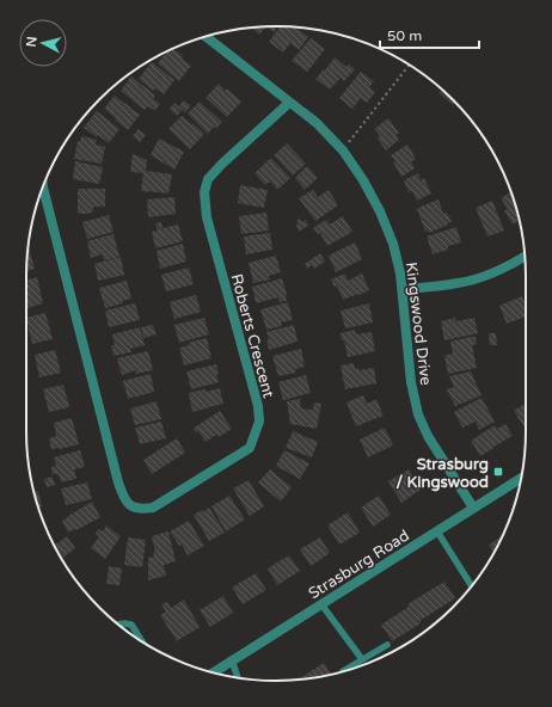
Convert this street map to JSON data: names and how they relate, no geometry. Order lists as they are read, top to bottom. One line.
{"streets":{"street":["Kingswood Drive","Roberts Crescent","Strasburg Road"]},"crossings":[["Kingswood Drive","Roberts Crescent"],["Kingswood Drive","Strasburg Road"]],"places":{"transit":["Strasburg / Kingswood"]},"scale_bar":"50 m","north":"left"}
